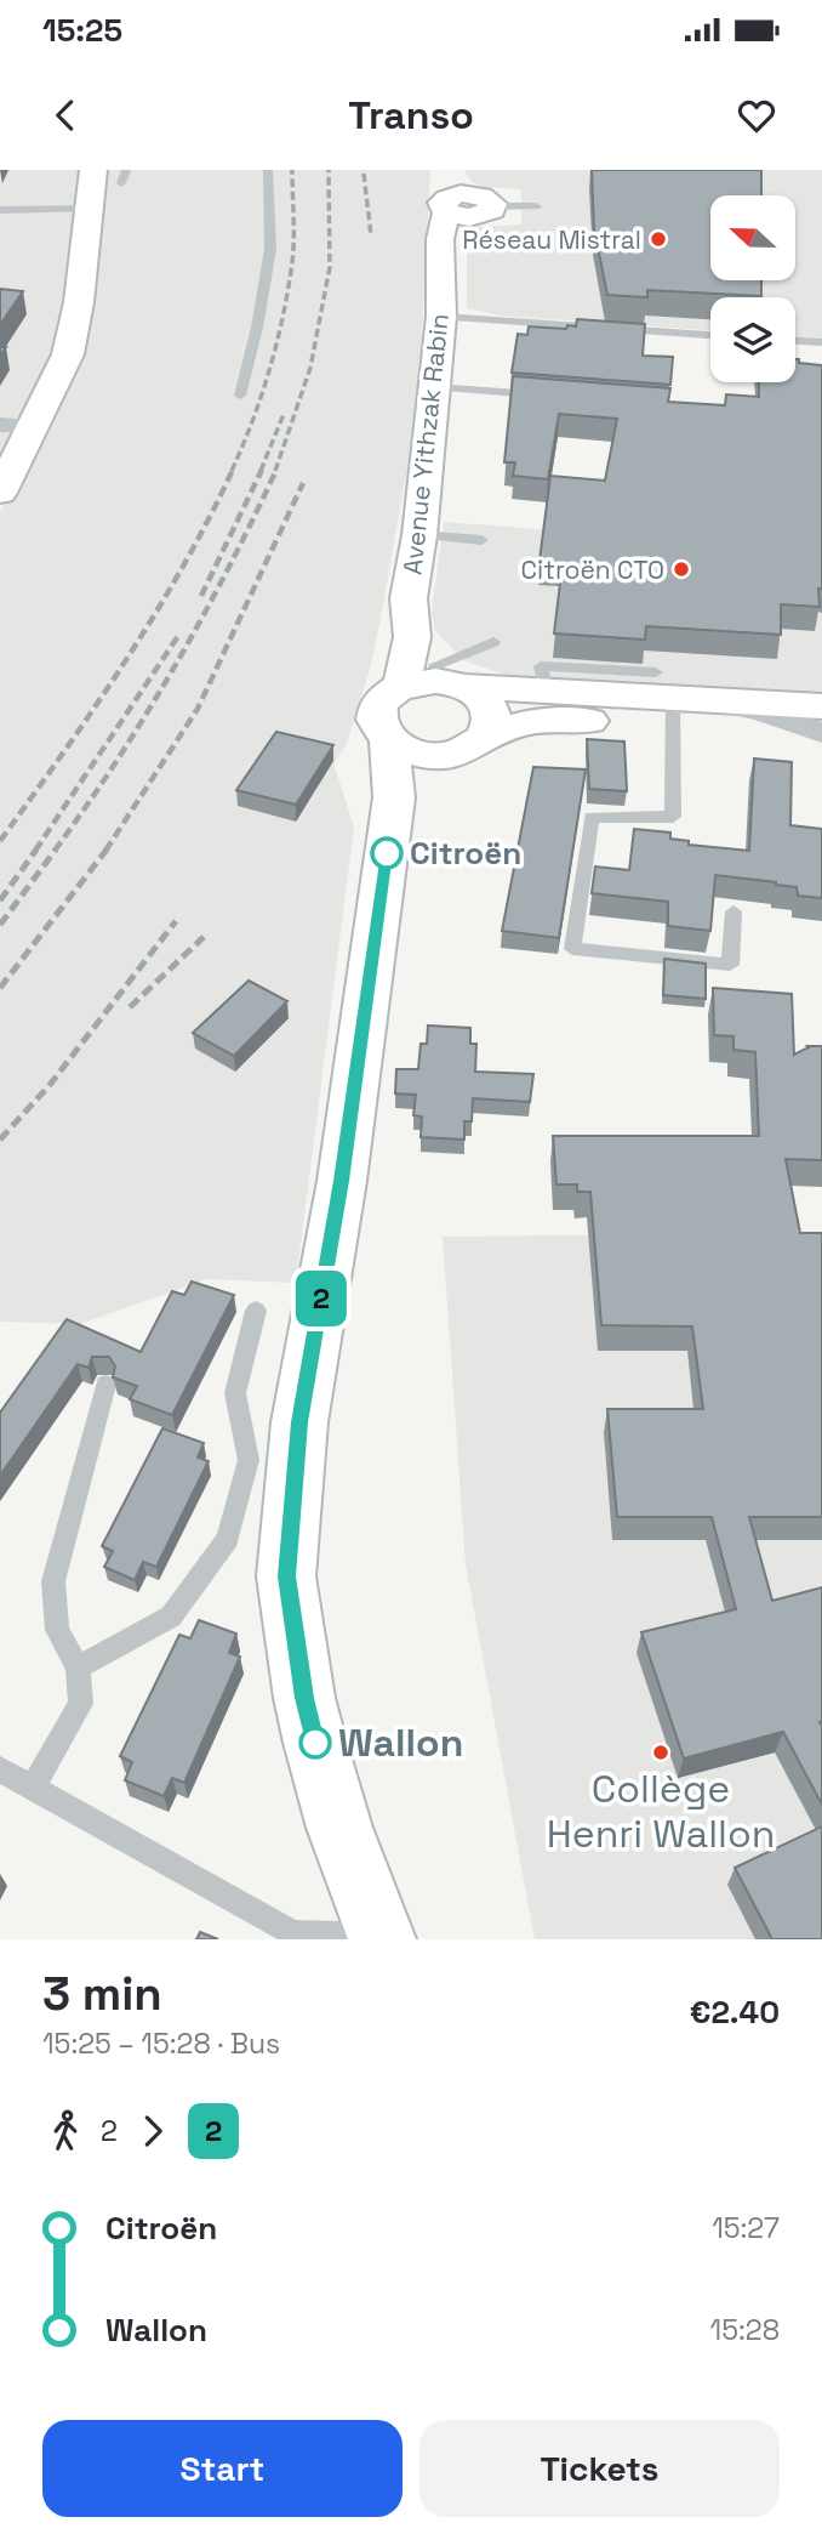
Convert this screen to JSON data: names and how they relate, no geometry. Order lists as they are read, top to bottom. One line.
{"streets":{"main road":["Avenue Yithzak Rabin"]},"places":["Réseau Mistral","Citroën CTO","Citroën","Wallon","Collège Henri Wallon"],"lines":["bus line 2"],"north":"left","page":{"status":"15:25","header":"Transo","on_map":"2","heading":["3 min","15:25 – 15:28 · Bus","€2.40"],"legs":["2","2"],"list":[{"name":"Citroën","value":"15:27"},{"name":"Wallon","value":"15:28"}],"buttons":["Start","Tickets"]}}
